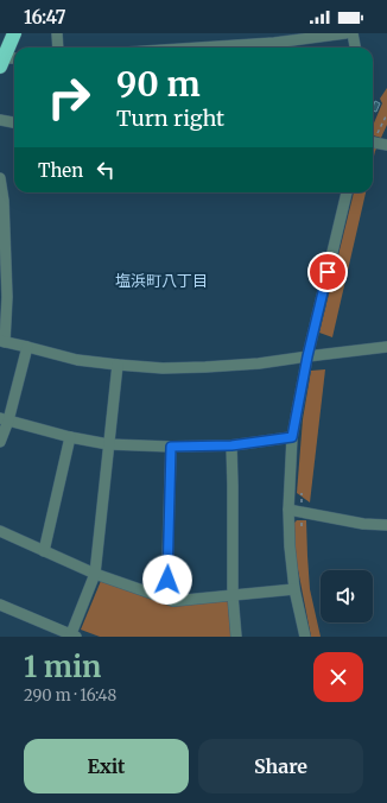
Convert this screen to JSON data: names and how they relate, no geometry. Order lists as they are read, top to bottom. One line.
{"districts":["塩浜町八丁目"],"page":{"status":"16:47","turn":["90 m","Turn right"],"then":"Then","heading":["1 min","290 m · 16:48"],"buttons":["Exit","Share"]}}
